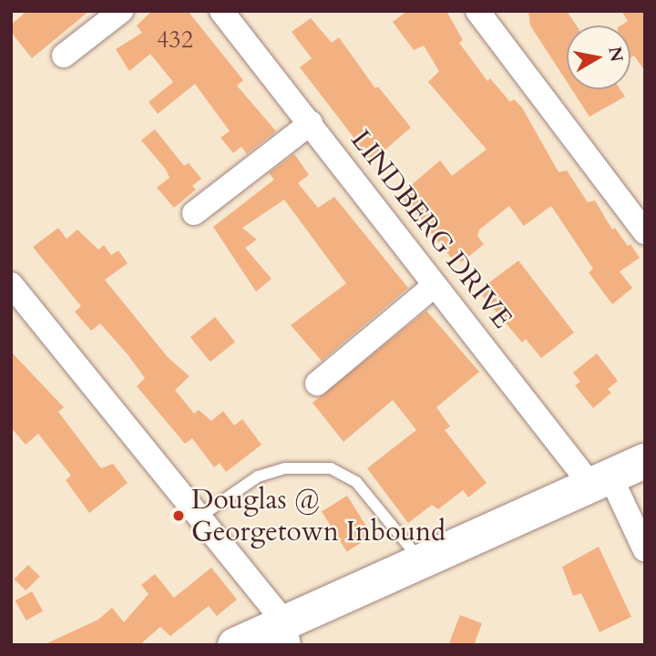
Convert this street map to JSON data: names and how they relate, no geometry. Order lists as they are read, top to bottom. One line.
{"streets":{"street":["LINDBERG DRIVE"]},"places":["Douglas @ Georgetown Inbound"],"house_numbers":["432"],"north":"right"}
